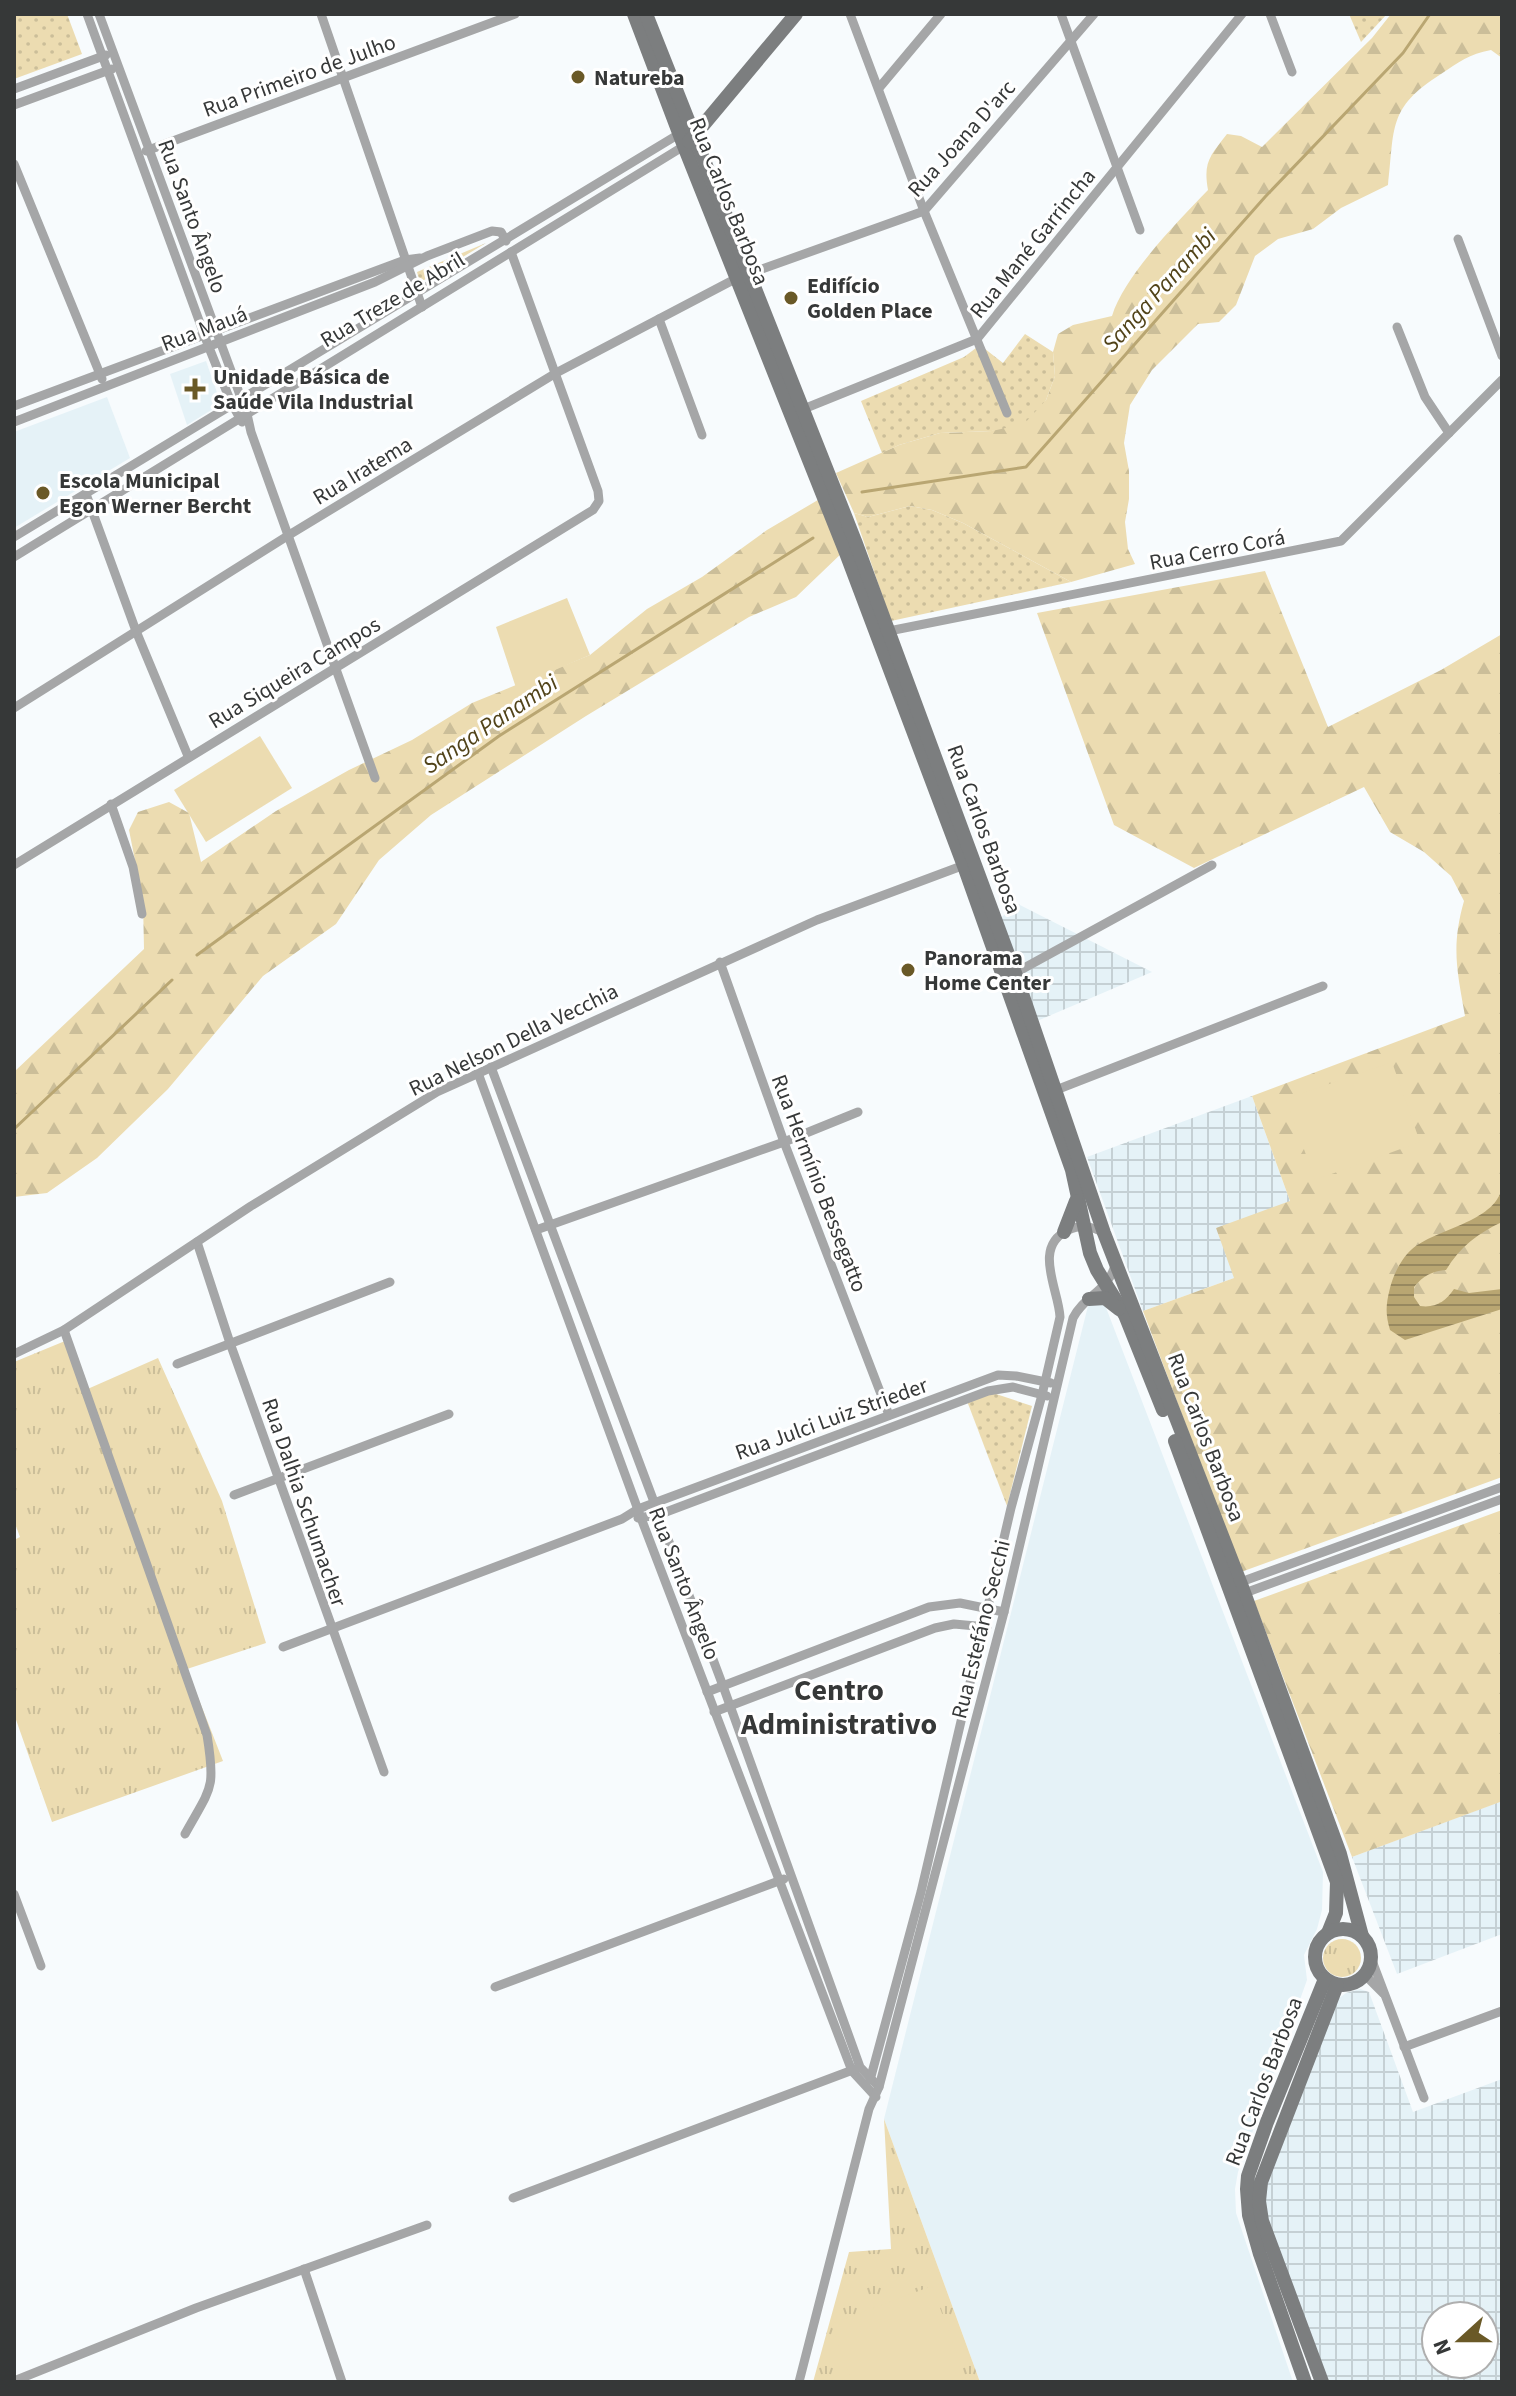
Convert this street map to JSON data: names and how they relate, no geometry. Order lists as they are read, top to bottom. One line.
{"streets":{"street":["Rua Primeiro de Julho","Rua Joana D'arc","Rua Carlos Barbosa","Rua Santo Ângelo","Rua Mané Garrincha","Rua Treze de Abril","Rua Mauá","Rua Iratema","Rua Cerro Corá","Rua Siqueira Campos","Rua Nelson Della Vecchia","Rua Hermínio Bessegatto","Rua Julci Luiz Strieder","Rua Dalhia Schumacher","Rua Estefáno Secchi"]},"crossings":[["Rua Primeiro de Julho","Rua Santo Ângelo"],["Rua Joana D'arc","Rua Carlos Barbosa"],["Rua Joana D'arc","Rua Iratema"],["Rua Carlos Barbosa","Rua Mané Garrincha"],["Rua Carlos Barbosa","Rua Treze de Abril"],["Rua Carlos Barbosa","Rua Iratema"],["Rua Carlos Barbosa","Rua Cerro Corá"],["Rua Carlos Barbosa","Rua Nelson Della Vecchia"],["Rua Carlos Barbosa","Rua Estefáno Secchi"],["Rua Santo Ângelo","Rua Treze de Abril"],["Rua Santo Ângelo","Rua Mauá"],["Rua Santo Ângelo","Rua Iratema"],["Rua Santo Ângelo","Rua Siqueira Campos"],["Rua Santo Ângelo","Rua Nelson Della Vecchia"],["Rua Santo Ângelo","Rua Julci Luiz Strieder"],["Rua Santo Ângelo","Rua Estefáno Secchi"],["Rua Treze de Abril","Rua Mauá"],["Rua Iratema","Rua Siqueira Campos"],["Rua Nelson Della Vecchia","Rua Hermínio Bessegatto"],["Rua Nelson Della Vecchia","Rua Dalhia Schumacher"],["Rua Hermínio Bessegatto","Rua Julci Luiz Strieder"],["Rua Julci Luiz Strieder","Rua Dalhia Schumacher"],["Rua Julci Luiz Strieder","Rua Estefáno Secchi"]],"districts":["Centro Administrativo"],"water":["Sanga Panambi"],"places":{"other":["Natureba","Edifício Golden Place","Escola Municipal Egon Werner Bercht","Panorama Home Center"],"health":["Unidade Básica de Saúde Vila Industrial"]},"north":"left"}
